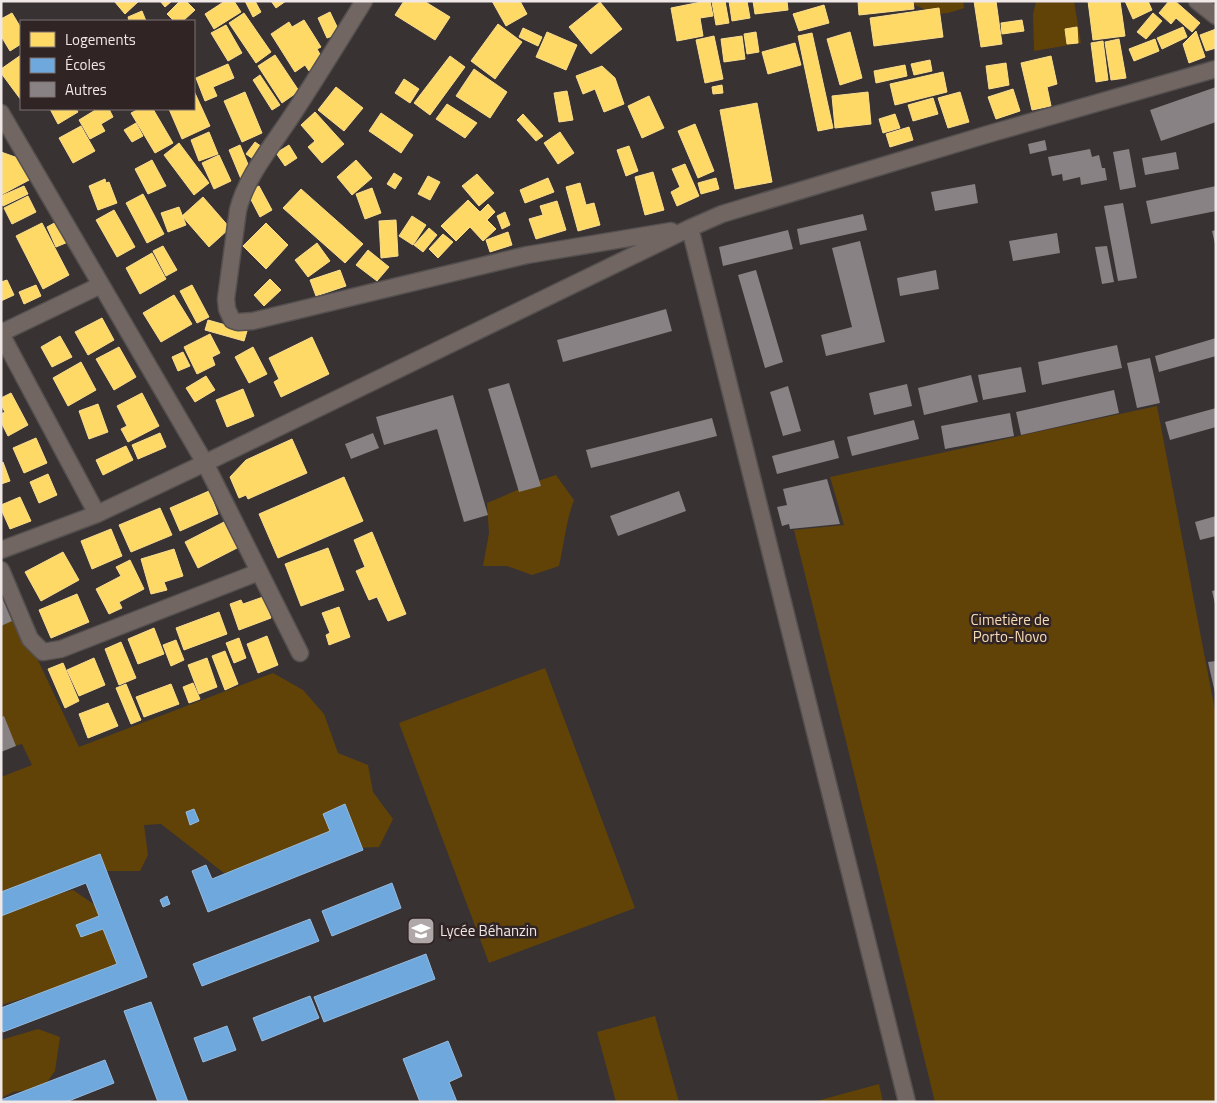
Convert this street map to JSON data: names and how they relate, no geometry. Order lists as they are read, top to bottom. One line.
{"parks":["Cimetière de Porto-Novo"],"places":{"school or university":["Lycée Béhanzin"]},"legend":["Logements","Écoles","Autres"]}
